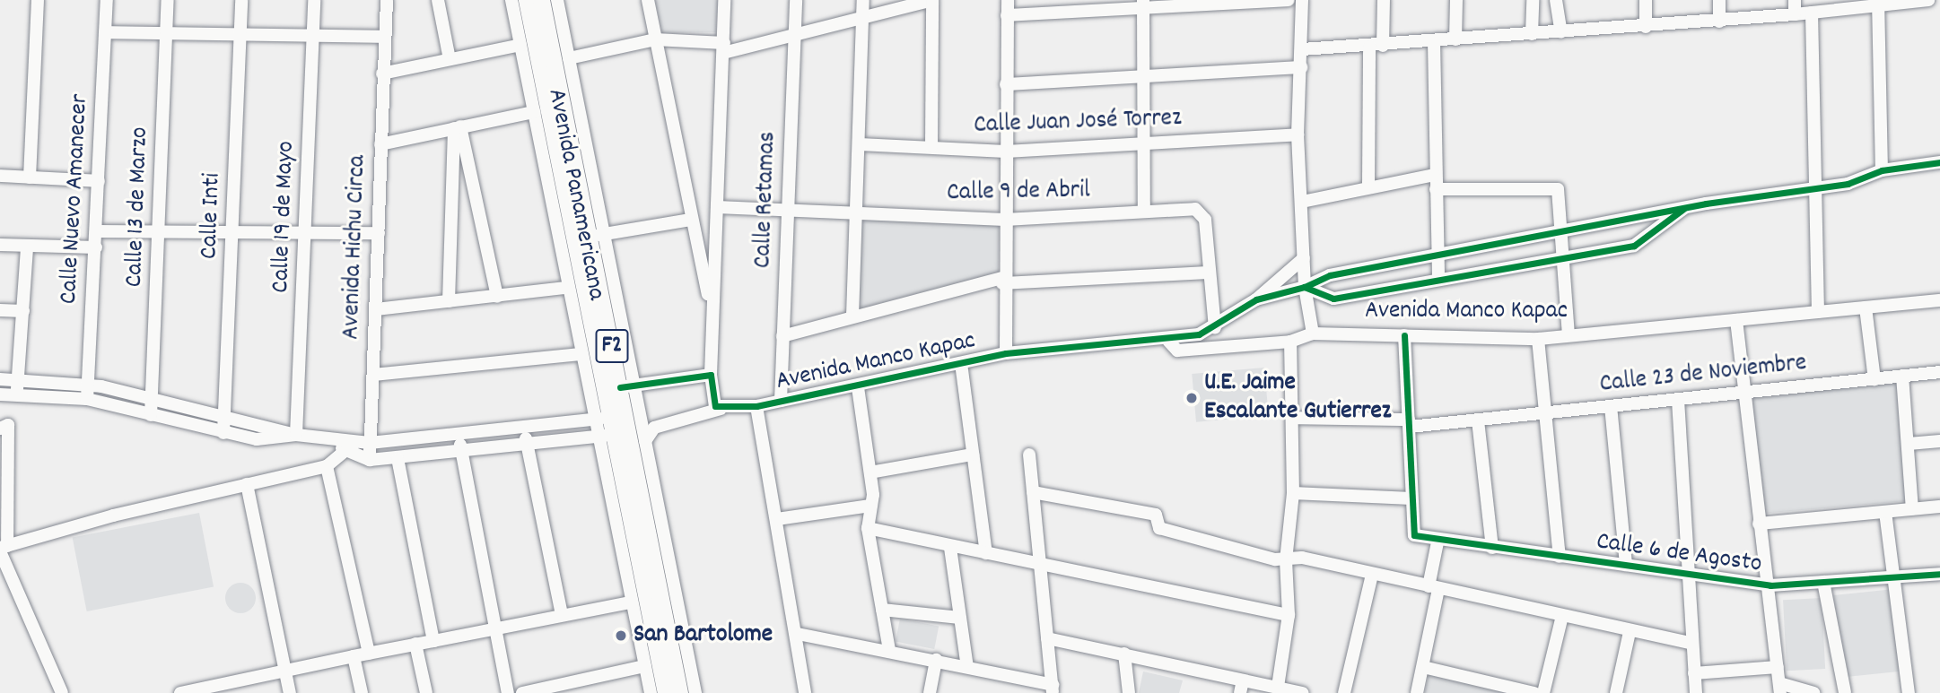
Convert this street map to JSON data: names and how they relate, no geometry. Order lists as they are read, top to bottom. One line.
{"streets":{"highway":["Avenida Panamericana","F2"],"street":["Calle Juan José Torrez","Calle 9 de Abril","Calle Nuevo Amanecer","Calle Retamas","Calle 13 de Marzo","Calle Inti","Calle 19 de Mayo","Avenida Hichu Circa","Avenida Manco Kapac","Calle 23 de Noviembre","Calle 6 de Agosto"]},"crossings":[["Calle 9 de Abril","Calle Retamas"],["Avenida Panamericana","Avenida Manco Kapac"],["Calle Retamas","Avenida Manco Kapac"]],"places":["U.E. Jaime Escalante Gutierrez","San Bartolome"]}
